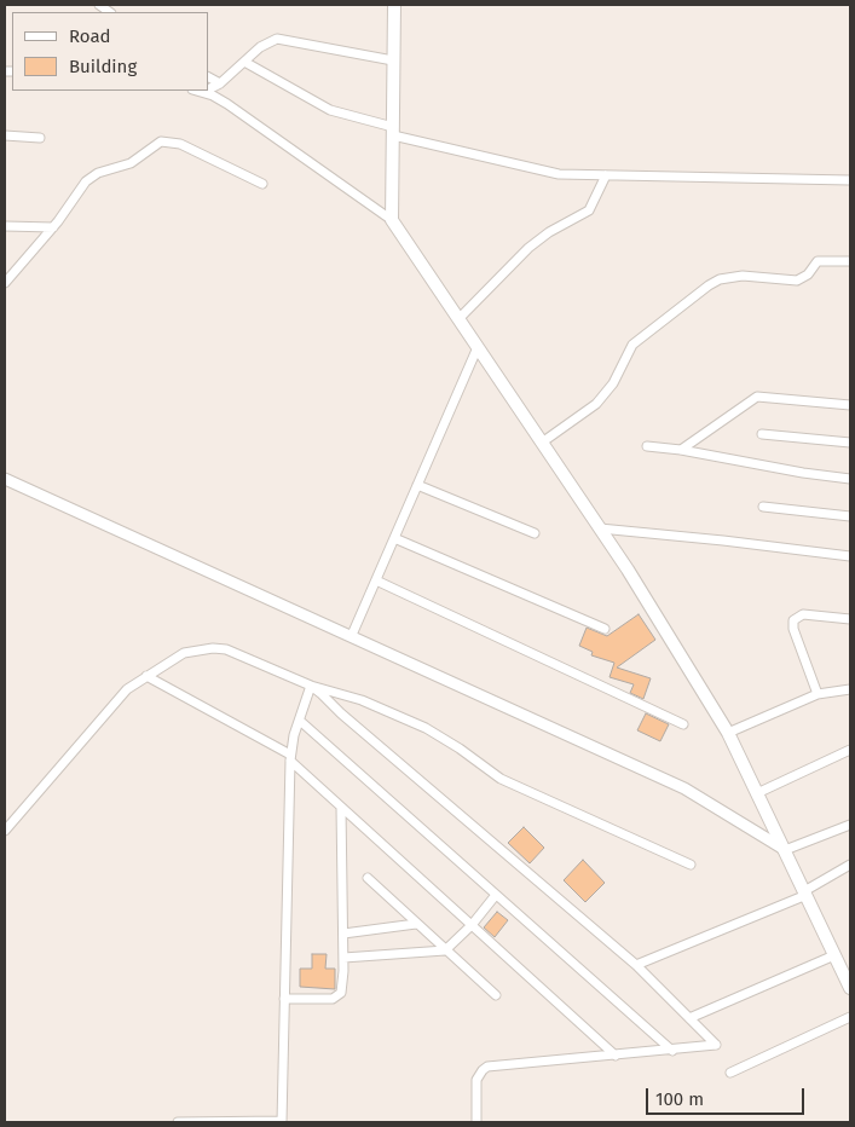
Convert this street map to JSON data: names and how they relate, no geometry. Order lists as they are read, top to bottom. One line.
{"legend":["Road","Building"],"scale_bar":"100 m"}
